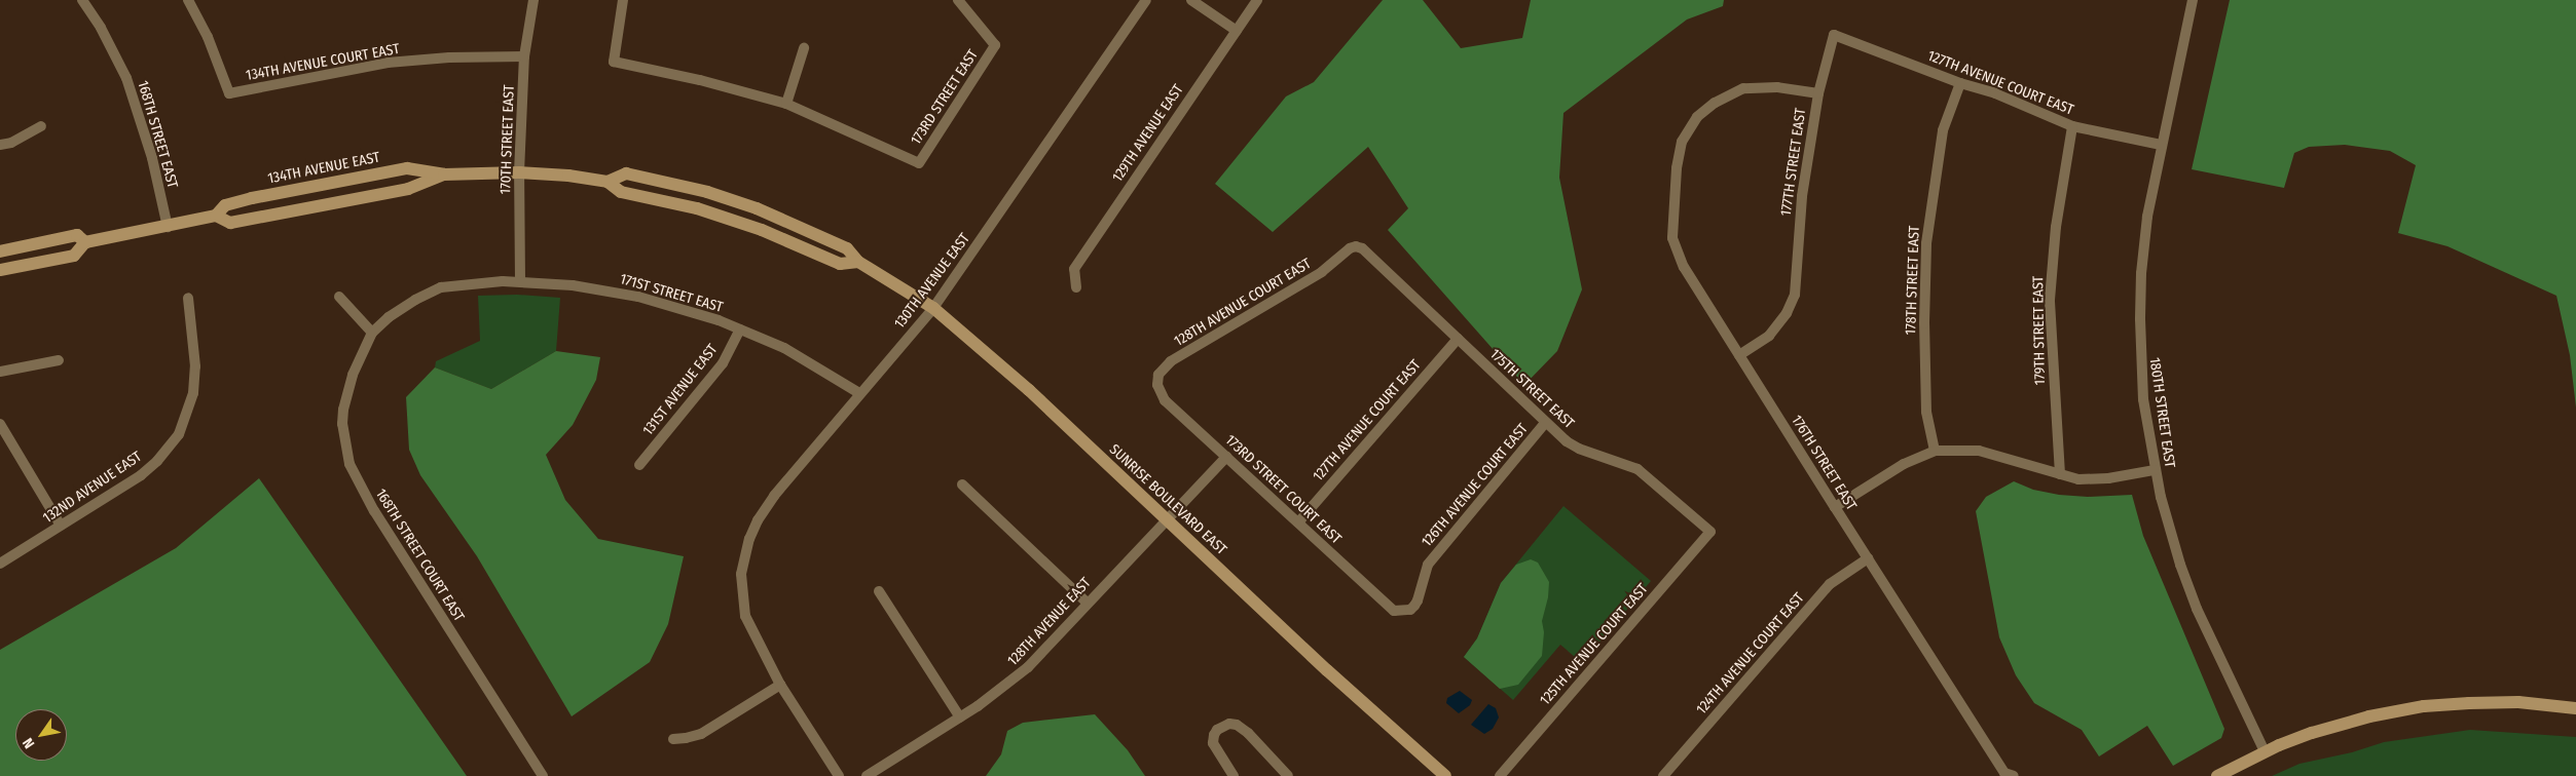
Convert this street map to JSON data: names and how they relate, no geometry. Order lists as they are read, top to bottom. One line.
{"streets":{"street":["134TH AVENUE COURT EAST","127TH AVENUE COURT EAST","173RD STREET EAST","129TH AVENUE EAST","168TH STREET EAST","170TH STREET EAST","177TH STREET EAST","134TH AVENUE EAST","178TH STREET EAST","130TH AVENUE EAST","171ST STREET EAST","128TH AVENUE COURT EAST","179TH STREET EAST","175TH STREET EAST","131ST AVENUE EAST","180TH STREET EAST","176TH STREET EAST","126TH AVENUE COURT EAST","132ND AVENUE EAST","173RD STREET COURT EAST","SUNRISE BOULEVARD EAST","168TH STREET COURT EAST","128TH AVENUE EAST","125TH AVENUE COURT EAST","124TH AVENUE COURT EAST"]},"crossings":[["134TH AVENUE COURT EAST","170TH STREET EAST"],["127TH AVENUE COURT EAST","177TH STREET EAST"],["127TH AVENUE COURT EAST","178TH STREET EAST"],["127TH AVENUE COURT EAST","179TH STREET EAST"],["127TH AVENUE COURT EAST","175TH STREET EAST"],["127TH AVENUE COURT EAST","180TH STREET EAST"],["127TH AVENUE COURT EAST","173RD STREET COURT EAST"],["168TH STREET EAST","134TH AVENUE EAST"],["170TH STREET EAST","134TH AVENUE EAST"],["170TH STREET EAST","171ST STREET EAST"],["170TH STREET EAST","SUNRISE BOULEVARD EAST"],["177TH STREET EAST","176TH STREET EAST"],["134TH AVENUE EAST","SUNRISE BOULEVARD EAST"],["130TH AVENUE EAST","171ST STREET EAST"],["130TH AVENUE EAST","SUNRISE BOULEVARD EAST"],["171ST STREET EAST","131ST AVENUE EAST"],["128TH AVENUE COURT EAST","175TH STREET EAST"],["128TH AVENUE COURT EAST","173RD STREET COURT EAST"],["175TH STREET EAST","126TH AVENUE COURT EAST"],["175TH STREET EAST","125TH AVENUE COURT EAST"],["176TH STREET EAST","124TH AVENUE COURT EAST"],["126TH AVENUE COURT EAST","173RD STREET COURT EAST"],["173RD STREET COURT EAST","128TH AVENUE EAST"],["SUNRISE BOULEVARD EAST","128TH AVENUE EAST"]],"north":"bottom left"}
